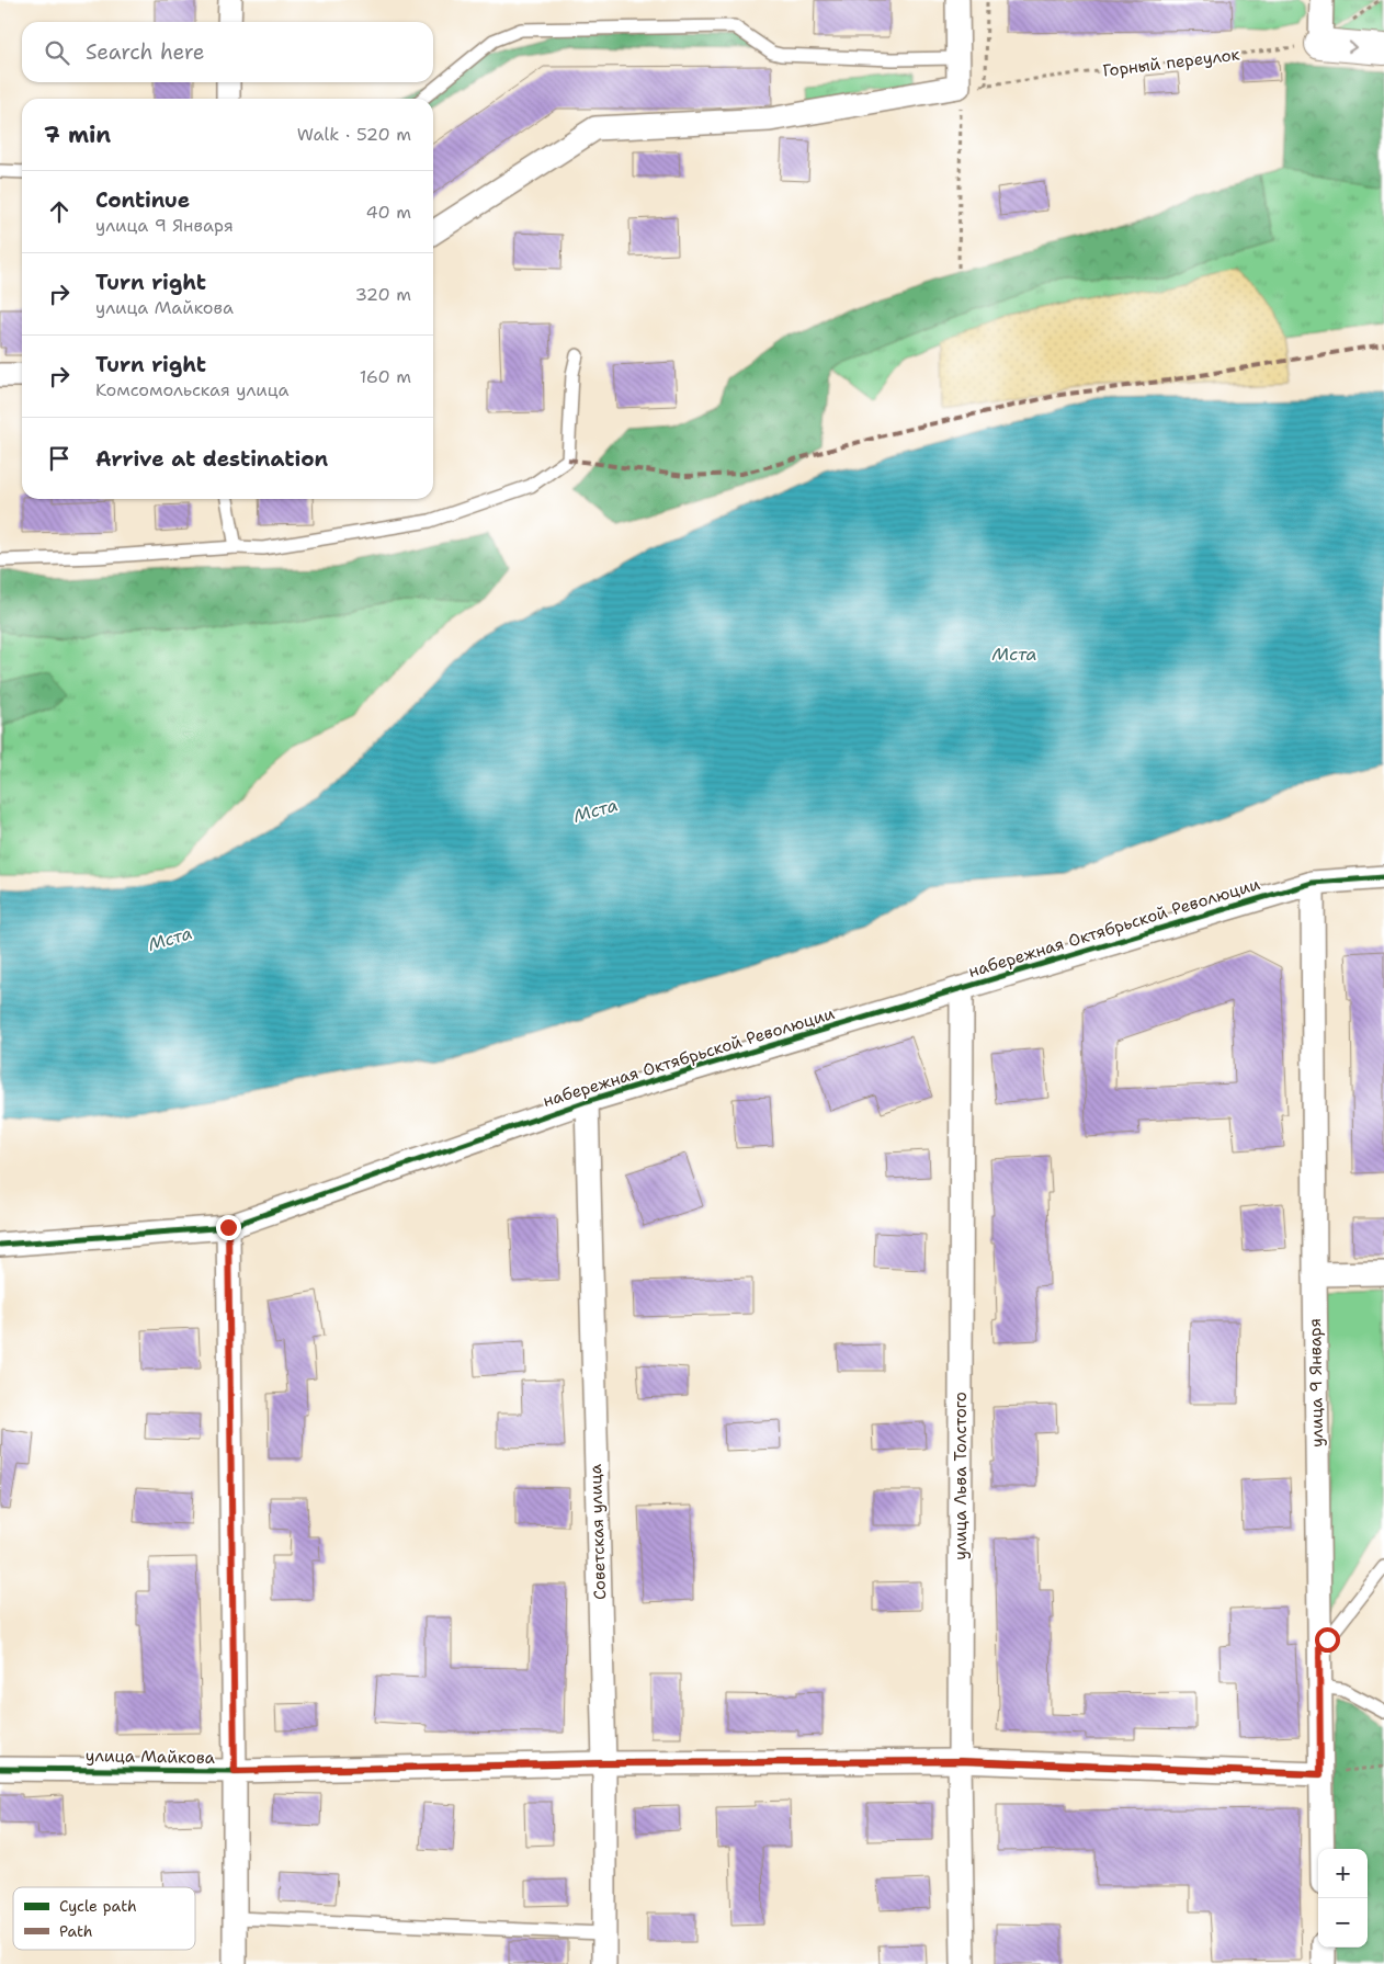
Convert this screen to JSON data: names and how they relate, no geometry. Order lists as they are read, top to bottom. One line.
{"streets":{"street":["набережная Октябрьской Революции","улица 9 Января","улица Льва Толстого","Советская улица","улица Майкова"],"path":["Горный переулок"]},"crossings":[["набережная Октябрьской Революции","улица 9 Января"],["набережная Октябрьской Революции","улица Льва Толстого"],["набережная Октябрьской Революции","Советская улица"],["улица 9 Января","улица Майкова"],["улица Льва Толстого","улица Майкова"],["Советская улица","улица Майкова"]],"water":["Мста"],"legend":["Cycle path","Path"],"page":{"search":"Search here","heading":["7 min","Walk · 520 m"],"list":[["Continue","улица 9 Января","40 m"],["Turn right","улица Майкова","320 m"],["Turn right","Комсомольская улица","160 m"],"Arrive at destination"],"map_buttons":["+","−"]}}
